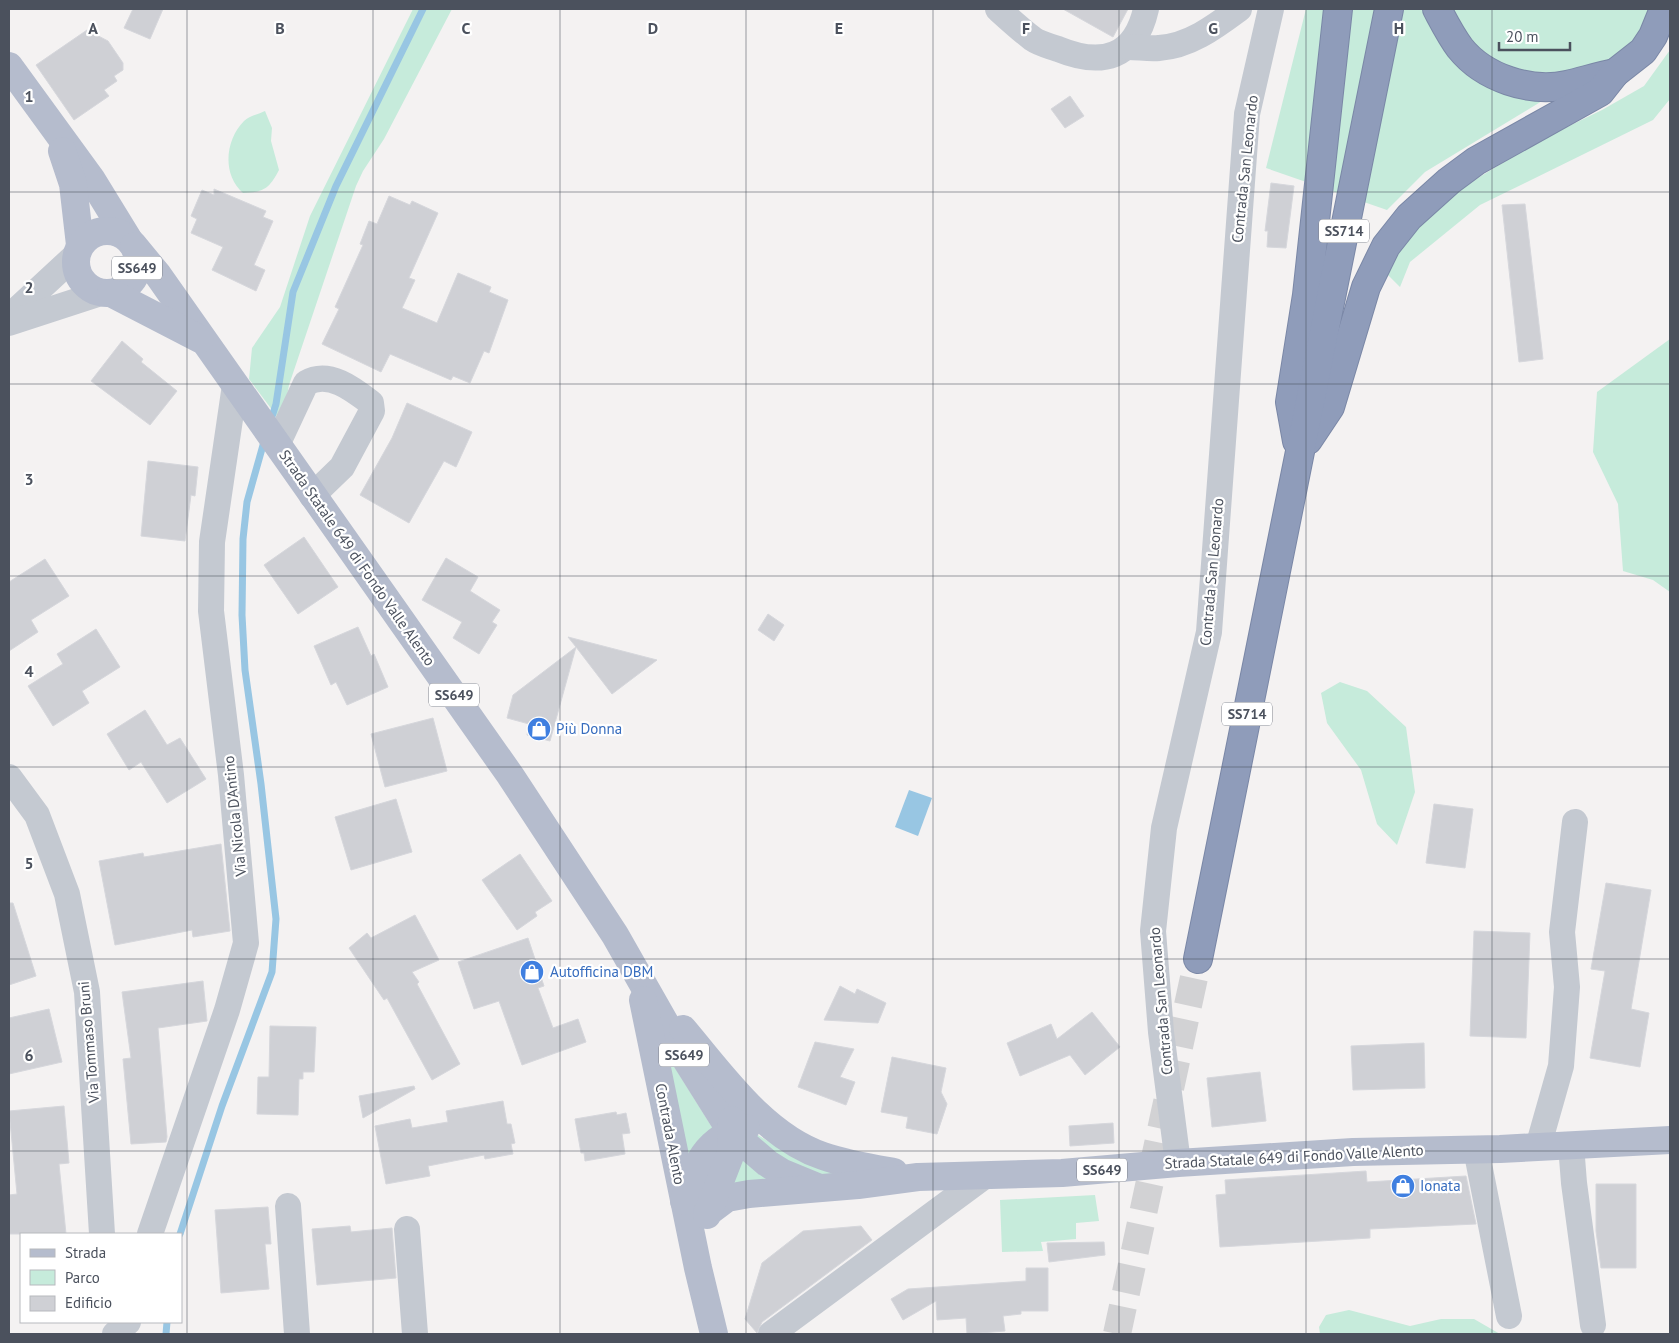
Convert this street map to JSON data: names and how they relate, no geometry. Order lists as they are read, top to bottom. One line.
{"streets":{"highway":["SS714"],"main road":["SS649","Strada Statale 649 di Fondo Valle Alento","Contrada Alento"],"street":["Contrada San Leonardo","Via Nicola D'Antino","Via Tommaso Bruni"]},"crossings":[["Contrada San Leonardo","Strada Statale 649 di Fondo Valle Alento"],["SS649","Strada Statale 649 di Fondo Valle Alento"],["Strada Statale 649 di Fondo Valle Alento","Via Nicola D'Antino"],["Strada Statale 649 di Fondo Valle Alento","Contrada Alento"]],"places":{"shop":["Più Donna","Autofficina DBM","Ionata"]},"legend":["Strada","Parco","Edificio"],"scale_bar":"20 m","grid":{"columns":["A","B","C","D","E","F","G","H"],"rows":["1","2","3","4","5","6"]}}
